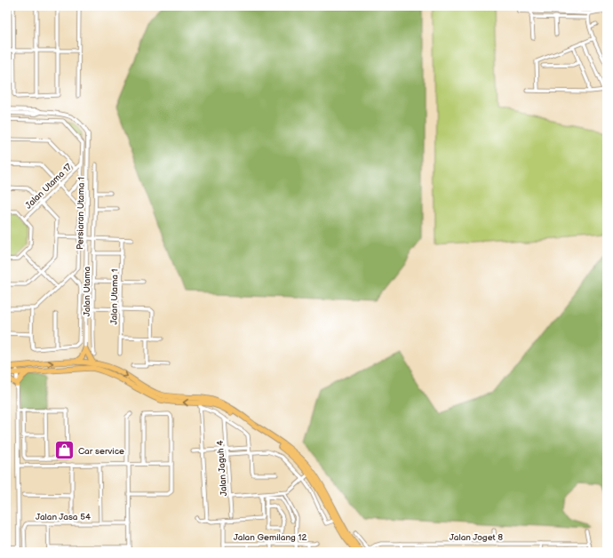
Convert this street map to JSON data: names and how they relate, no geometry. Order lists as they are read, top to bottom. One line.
{"streets":{"street":["Jalan Utama 17","Persiaran Utama 1","Jalan Utama","Jalan Utama 1","Jalan Jaguh 4","Jalan Jasa 54","Jalan Gemilang 12","Jalan Joget 8"]},"places":{"shop":["Car service"]}}
